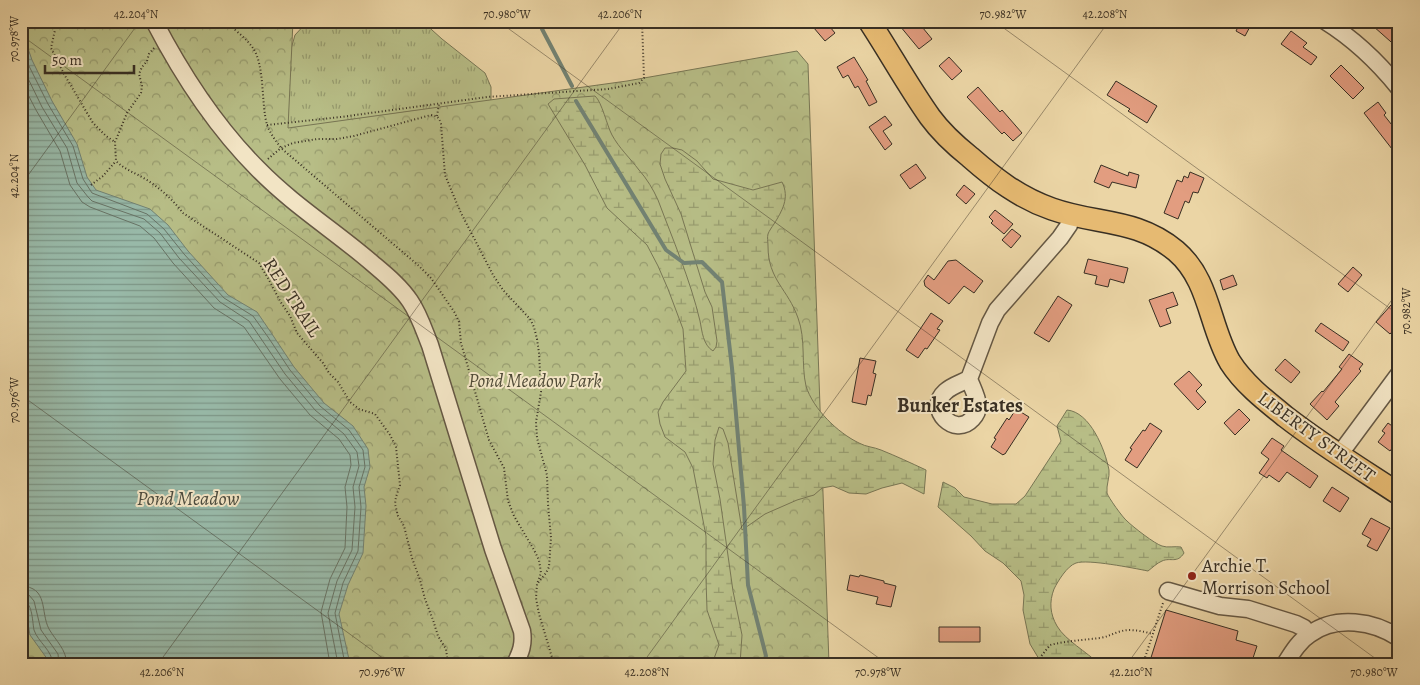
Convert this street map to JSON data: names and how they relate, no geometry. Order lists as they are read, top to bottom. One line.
{"streets":{"main road":["LIBERTY STREET"],"path":["RED TRAIL"]},"districts":["Bunker Estates"],"water":["Pond Meadow"],"parks":["Pond Meadow Park"],"places":["Archie T. Morrison School"],"scale_bar":"50 m","coordinates":["42.204°N","70.980°W","42.206°N","70.982°W","42.208°N","70.978°W","70.976°W","42.210°N"]}
